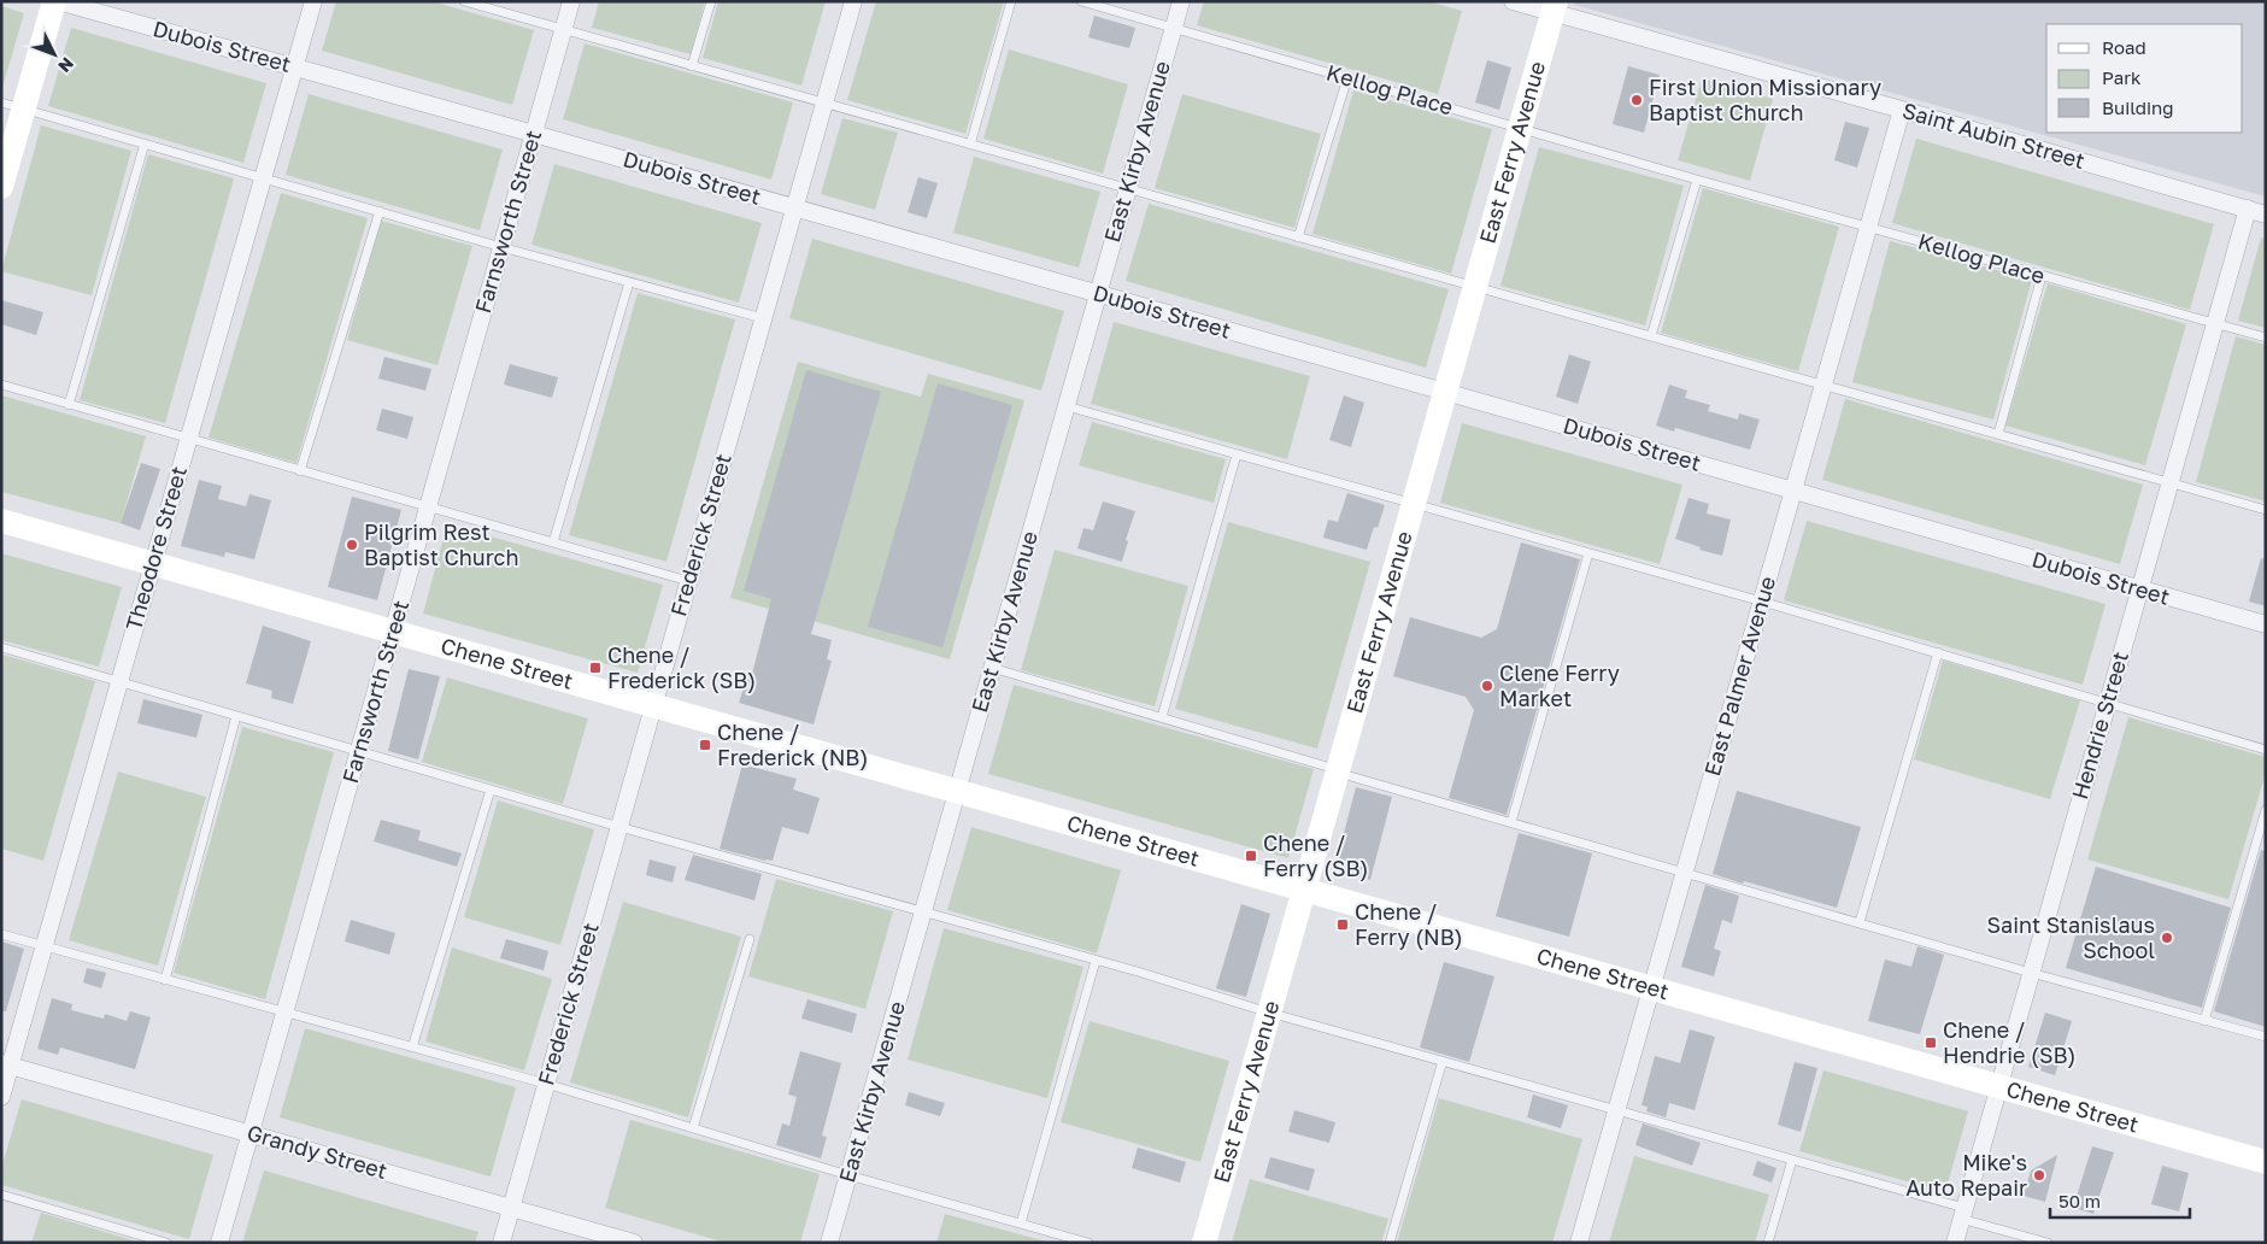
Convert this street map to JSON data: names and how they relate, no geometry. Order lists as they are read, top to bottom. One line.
{"streets":{"street":["Dubois Street","Saint Aubin Street","East Kirby Avenue","East Ferry Avenue","Farnsworth Street","Frederick Street","Theodore Street","Chene Street","East Palmer Avenue","Hendrie Street","Grandy Street"],"lane":["Kellog Place"]},"crossings":[["Dubois Street","East Kirby Avenue"],["Dubois Street","East Ferry Avenue"],["Dubois Street","Farnsworth Street"],["Dubois Street","Frederick Street"],["Dubois Street","Theodore Street"],["Dubois Street","East Palmer Avenue"],["Dubois Street","Hendrie Street"],["Kellog Place","East Kirby Avenue"],["Kellog Place","East Ferry Avenue"],["Kellog Place","East Palmer Avenue"],["Kellog Place","Hendrie Street"],["Saint Aubin Street","East Ferry Avenue"],["Saint Aubin Street","East Palmer Avenue"],["Saint Aubin Street","Hendrie Street"],["East Kirby Avenue","Chene Street"],["East Ferry Avenue","Chene Street"],["Farnsworth Street","Chene Street"],["Farnsworth Street","Grandy Street"],["Frederick Street","Chene Street"],["Frederick Street","Grandy Street"],["Theodore Street","Chene Street"],["Theodore Street","Grandy Street"],["Chene Street","East Palmer Avenue"],["Chene Street","Hendrie Street"]],"places":{"other":["First Union Missionary Baptist Church","Pilgrim Rest Baptist Church","Clene Ferry Market","Saint Stanislaus School","Mike's Auto Repair"],"transit":["Chene / Frederick (SB)","Chene / Frederick (NB)","Chene / Ferry (SB)","Chene / Ferry (NB)","Chene / Hendrie (SB)"]},"legend":["Road","Park","Building"],"scale_bar":"50 m","north":"bottom right"}
